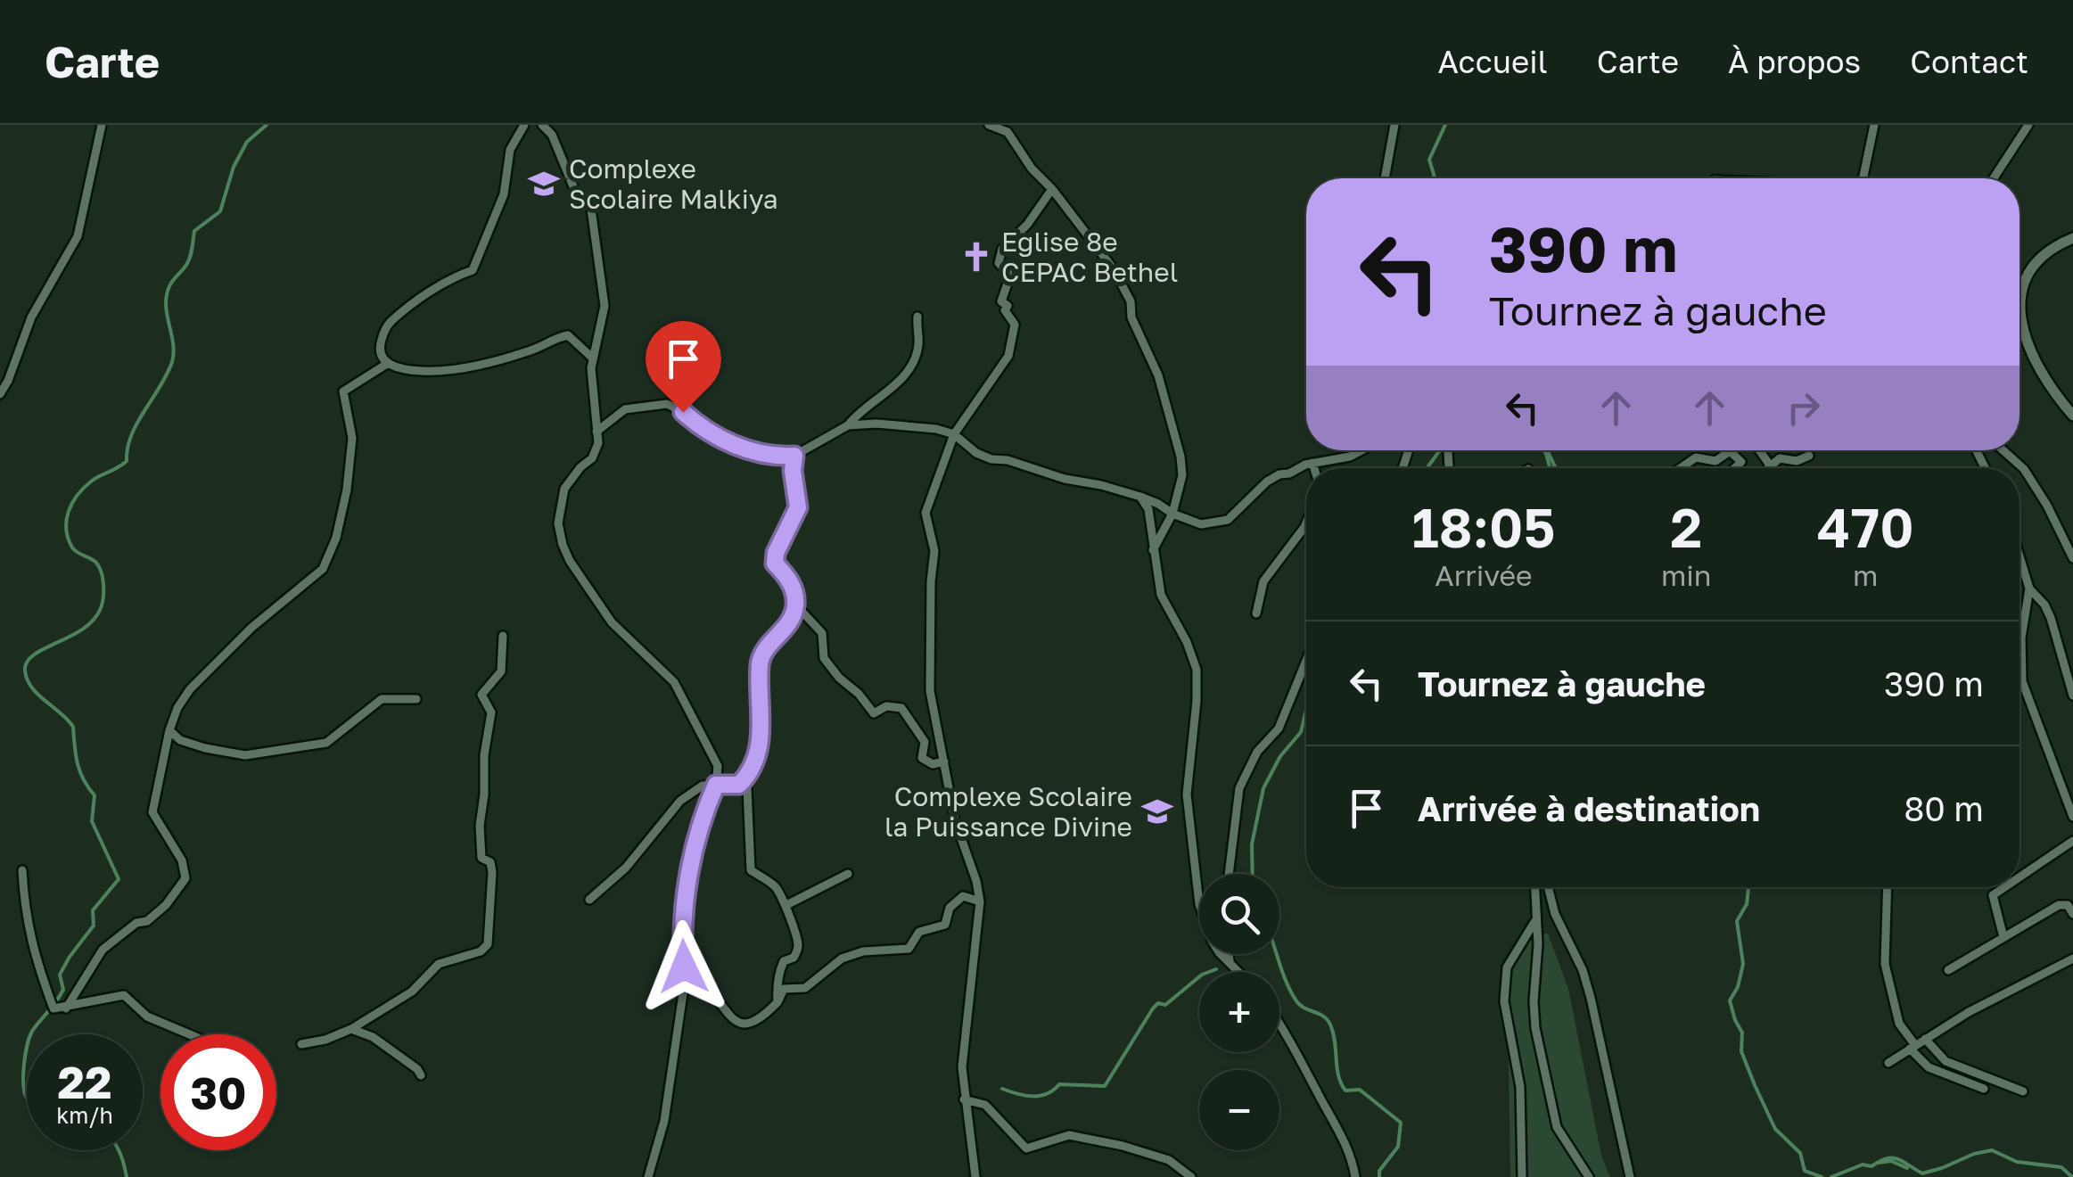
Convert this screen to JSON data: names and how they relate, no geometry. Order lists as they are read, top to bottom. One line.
{"places":{"school or university":["Complexe Scolaire Malkiya","Complexe Scolaire la Puissance Divine"],"church":["Eglise 8e CEPAC Bethel"]},"page":{"header":"Carte","nav":["Accueil","Carte","À propos","Contact"],"turn":["390 m","Tournez à gauche"],"eta":["18:05","Arrivée","2","min","470","m"],"list":[{"name":"Tournez à gauche","value":"390 m"},{"name":"Arrivée à destination","value":"80 m"}],"map_buttons":["+","−"],"speed":"22 km/h","limit":"30"}}
